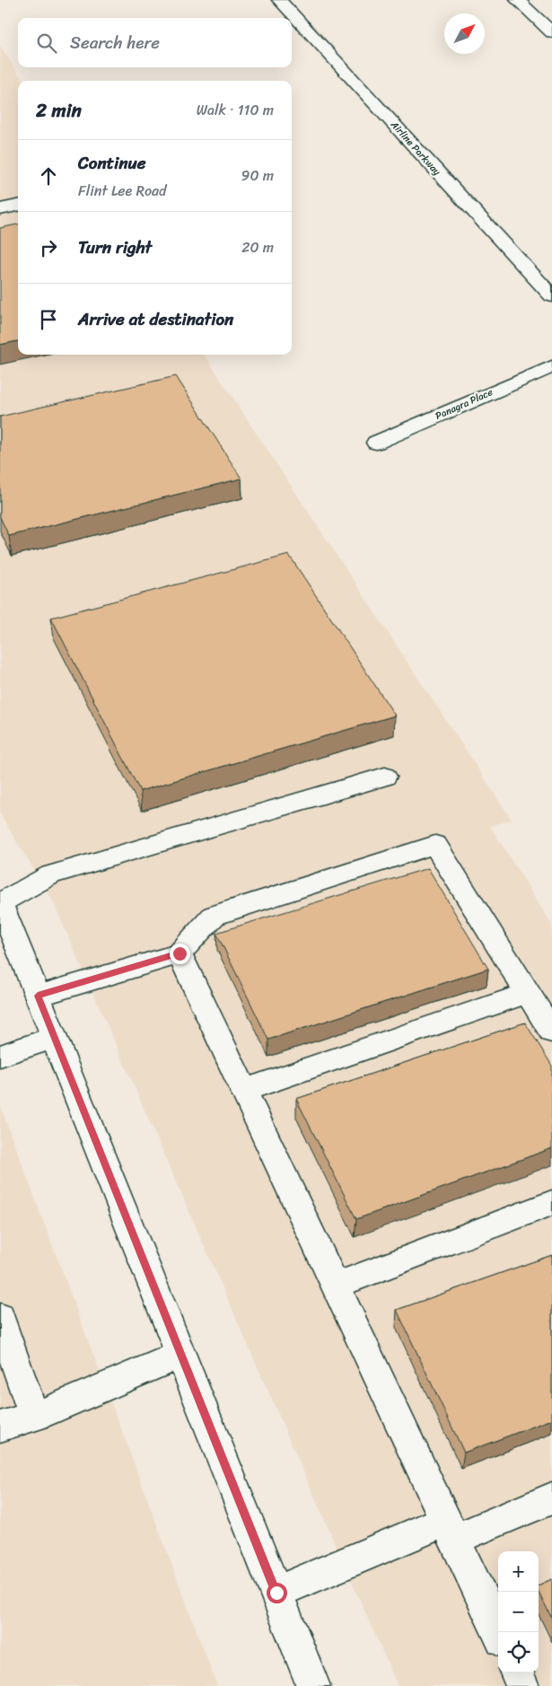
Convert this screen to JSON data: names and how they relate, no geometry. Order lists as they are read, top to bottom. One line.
{"streets":{"street":["Airline Parkway","Panagra Place"]},"north":"top right","page":{"search":"Search here","heading":["2 min","Walk · 110 m"],"list":[["Continue","Flint Lee Road","90 m"],["Turn right","20 m"],"Arrive at destination"],"map_buttons":["+","−"]}}
